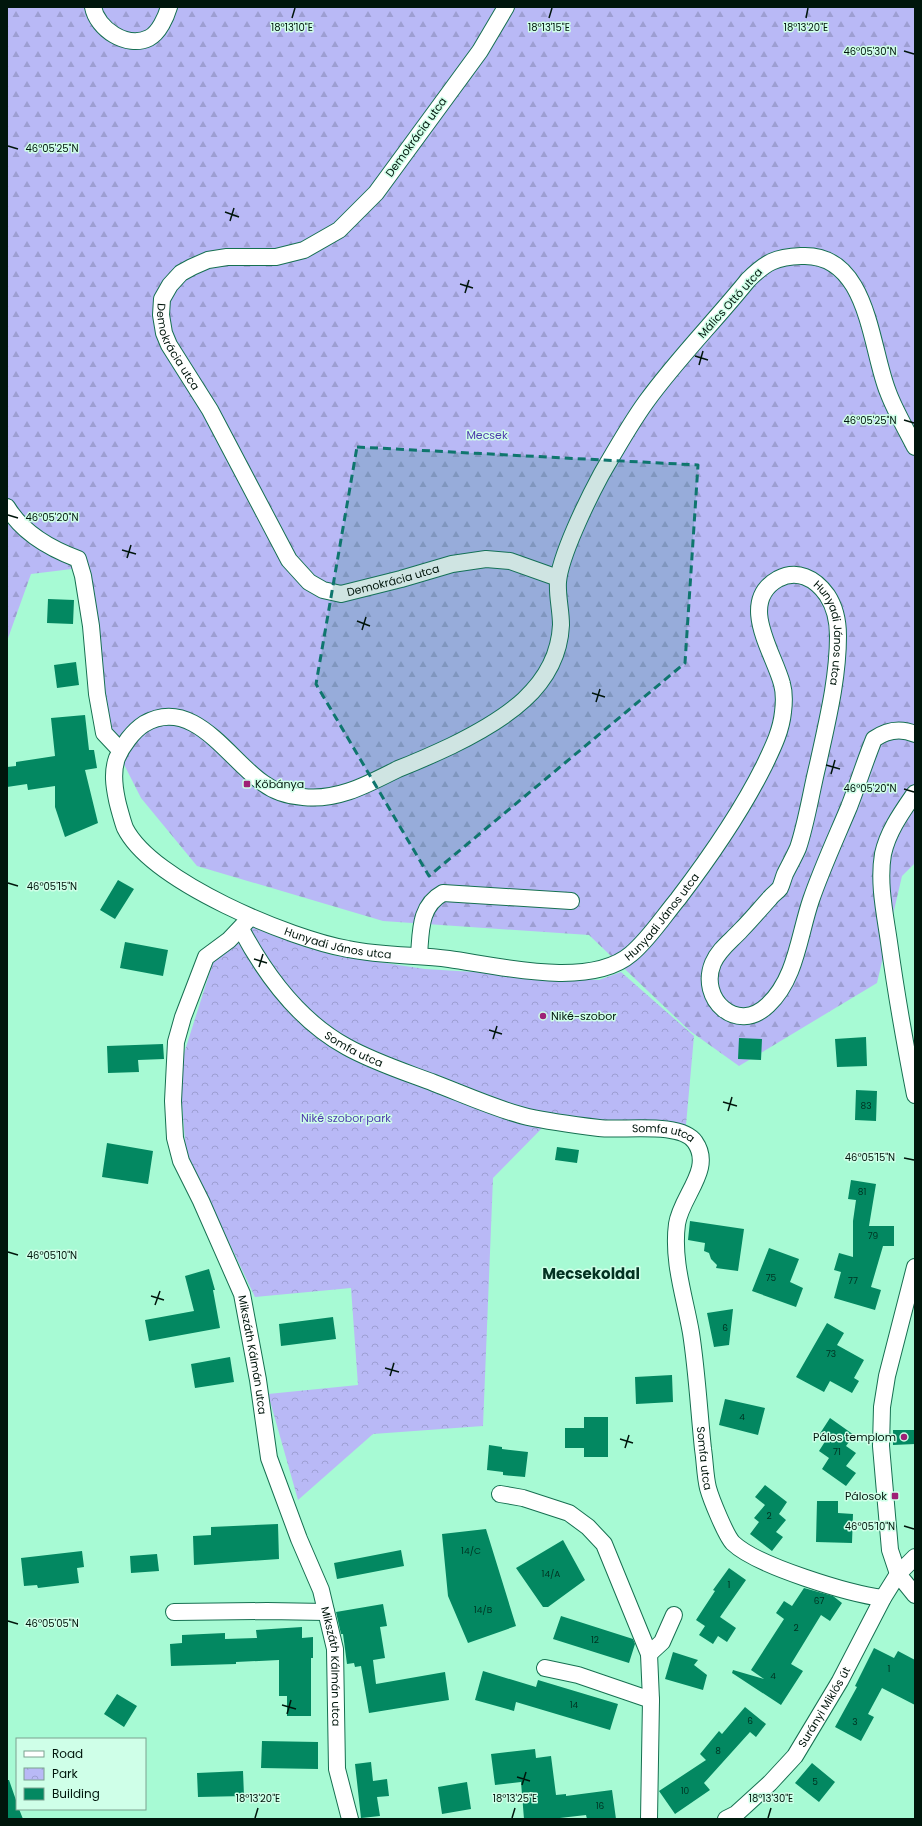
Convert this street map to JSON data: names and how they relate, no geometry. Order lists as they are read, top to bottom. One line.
{"streets":{"street":["Demokrácia utca","Málics Ottó utca","Hunyadi János utca","Somfa utca","Mikszáth Kálmán utca","Surányi Miklós út"]},"crossings":[["Demokrácia utca","Málics Ottó utca"],["Demokrácia utca","Hunyadi János utca"],["Málics Ottó utca","Hunyadi János utca"],["Hunyadi János utca","Somfa utca"],["Hunyadi János utca","Mikszáth Kálmán utca"],["Somfa utca","Mikszáth Kálmán utca"],["Somfa utca","Surányi Miklós út"]],"districts":["Mecsekoldal"],"parks":["Mecsek","Niké szobor park"],"places":{"transit":["Kőbánya","Pálosok"],"other":["Niké-szobor","Pálos templom"]},"house_numbers":["83","81","79","75","77","6","73","4","71","2","14/C","14/A","1","67","14/B","2","12","1","4","14","6","3","8","5","10","16"],"legend":["Road","Park","Building"],"coordinates":["18°13'10\"E","18°13'15\"E","18°13'20\"E","46°05'30\"N","46°05'25\"N","46°05'20\"N","46°05'15\"N","46°05'10\"N","46°05'05\"N","18°13'25\"E","18°13'30\"E"]}
